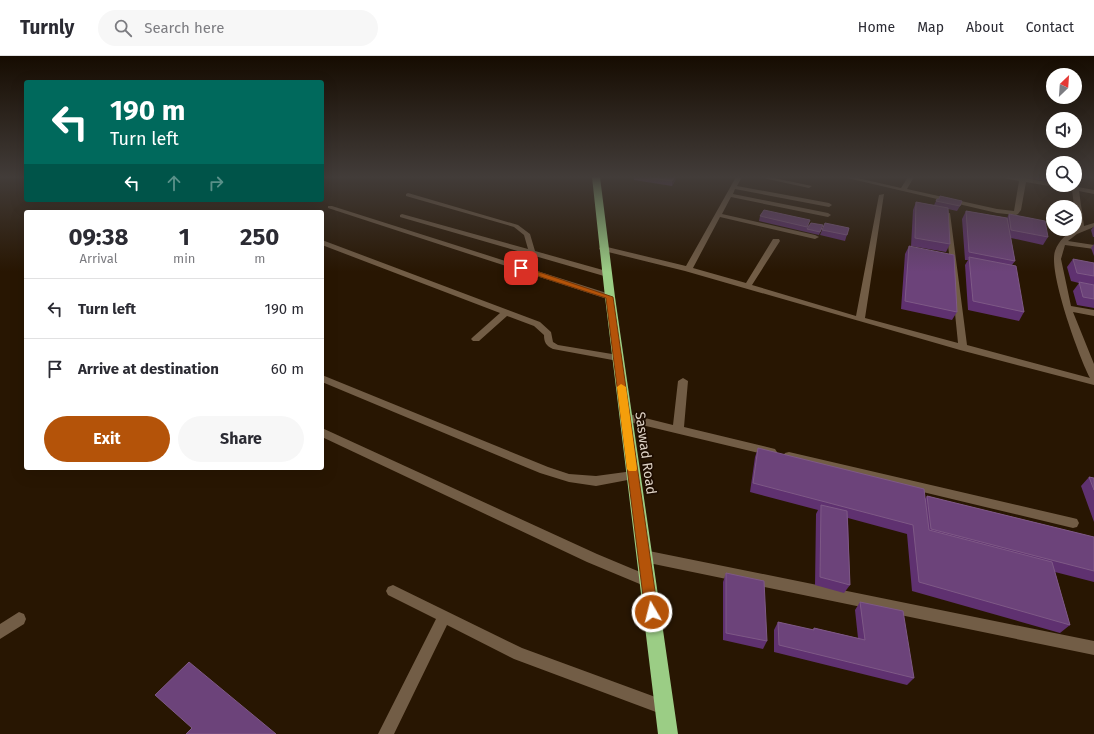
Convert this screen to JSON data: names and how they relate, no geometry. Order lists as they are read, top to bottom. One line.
{"streets":{"highway":["Saswad Road"]},"north":"top right","page":{"header":"Turnly","search":"Search here","nav":["Home","Map","About","Contact"],"turn":["190 m","Turn left"],"eta":["09:38","Arrival","1","min","250","m"],"list":[{"name":"Turn left","value":"190 m"},{"name":"Arrive at destination","value":"60 m"}],"buttons":["Exit","Share"]}}
